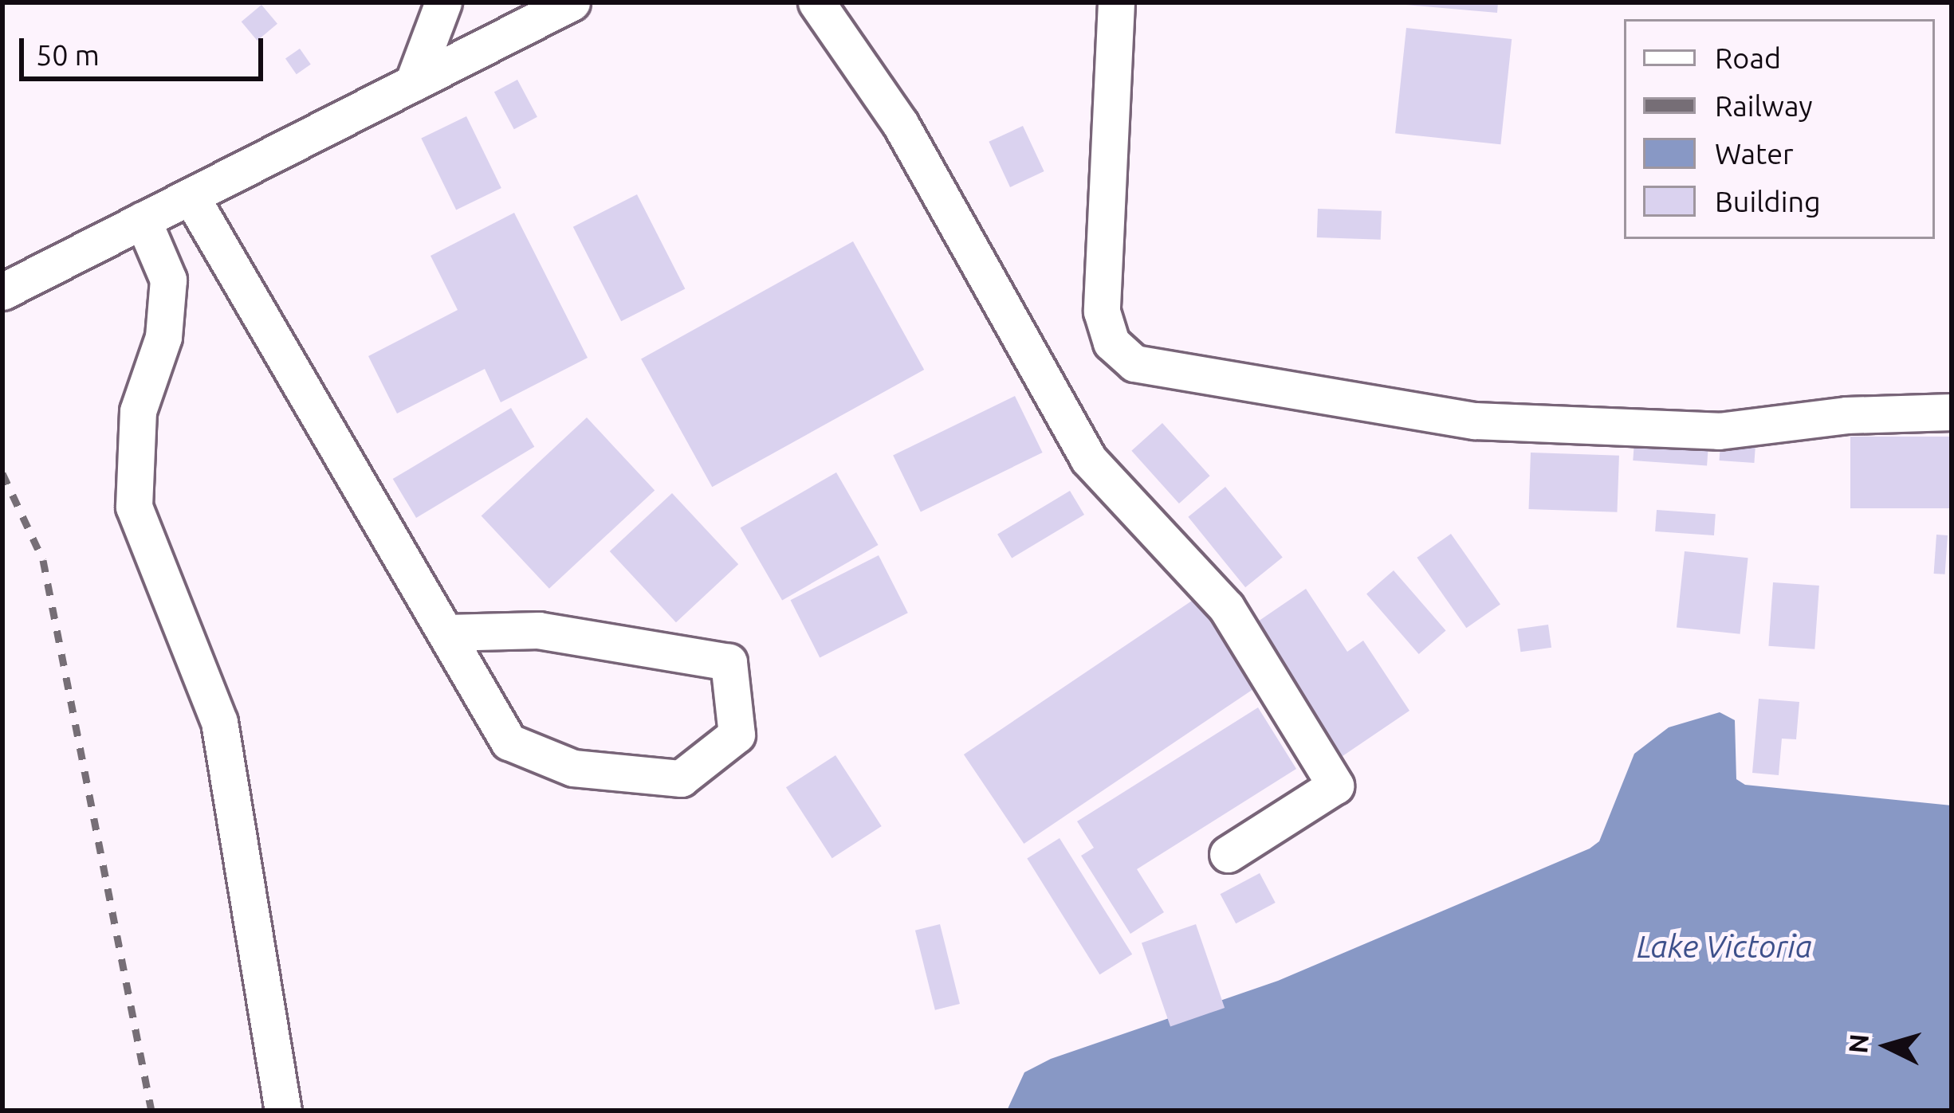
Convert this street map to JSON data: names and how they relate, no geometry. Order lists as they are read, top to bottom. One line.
{"water":["Lake Victoria"],"legend":["Road","Railway","Water","Building"],"scale_bar":"50 m","north":"left"}
